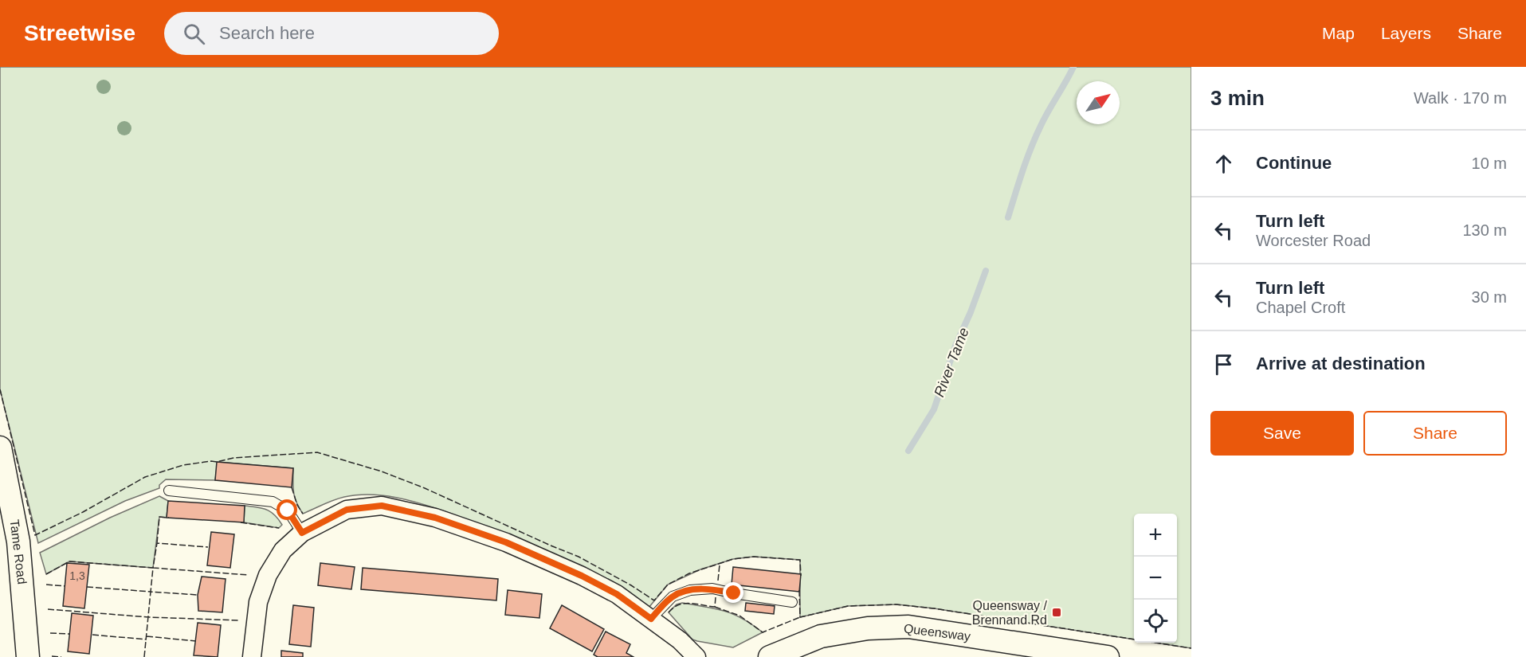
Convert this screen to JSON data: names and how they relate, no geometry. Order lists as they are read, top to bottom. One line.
{"streets":{"street":["Tame Road","Queensway"]},"water":["River Tame"],"places":{"transit":["Queensway / Brennand Rd"]},"house_numbers":["1,3"],"north":"top right","page":{"header":"Streetwise","search":"Search here","nav":["Map","Layers","Share"],"heading":["3 min","Walk · 170 m"],"list":[["Continue","10 m"],["Turn left","Worcester Road","130 m"],["Turn left","Chapel Croft","30 m"],"Arrive at destination"],"buttons":["Save","Share"],"map_buttons":["+","−"]}}
